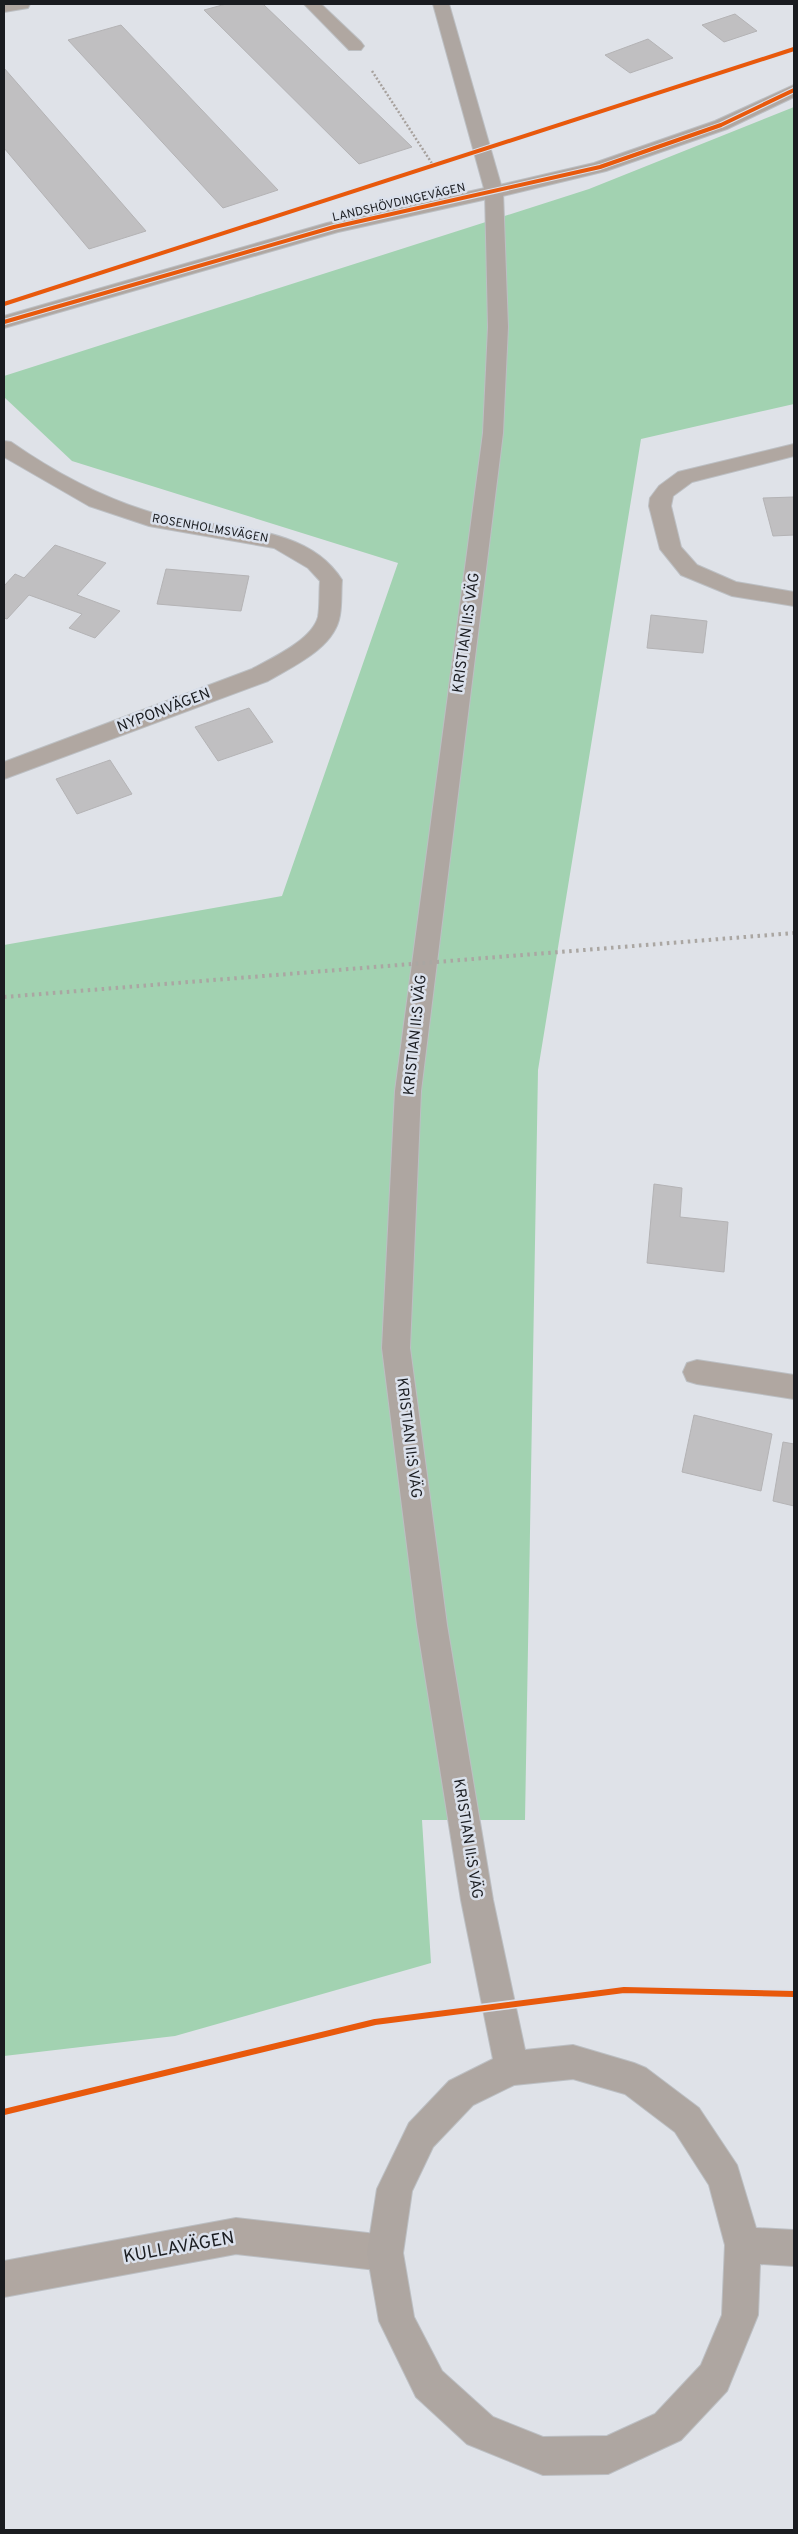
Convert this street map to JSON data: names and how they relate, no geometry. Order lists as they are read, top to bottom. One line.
{"streets":{"main road":["KRISTIAN II:S VÄG"],"street":["LANDSHÖVDINGEVÄGEN","ROSENHOLMSVÄGEN","NYPONVÄGEN","KULLAVÄGEN"]},"crossings":[["LANDSHÖVDINGEVÄGEN","KRISTIAN II:S VÄG"],["ROSENHOLMSVÄGEN","NYPONVÄGEN"]]}
